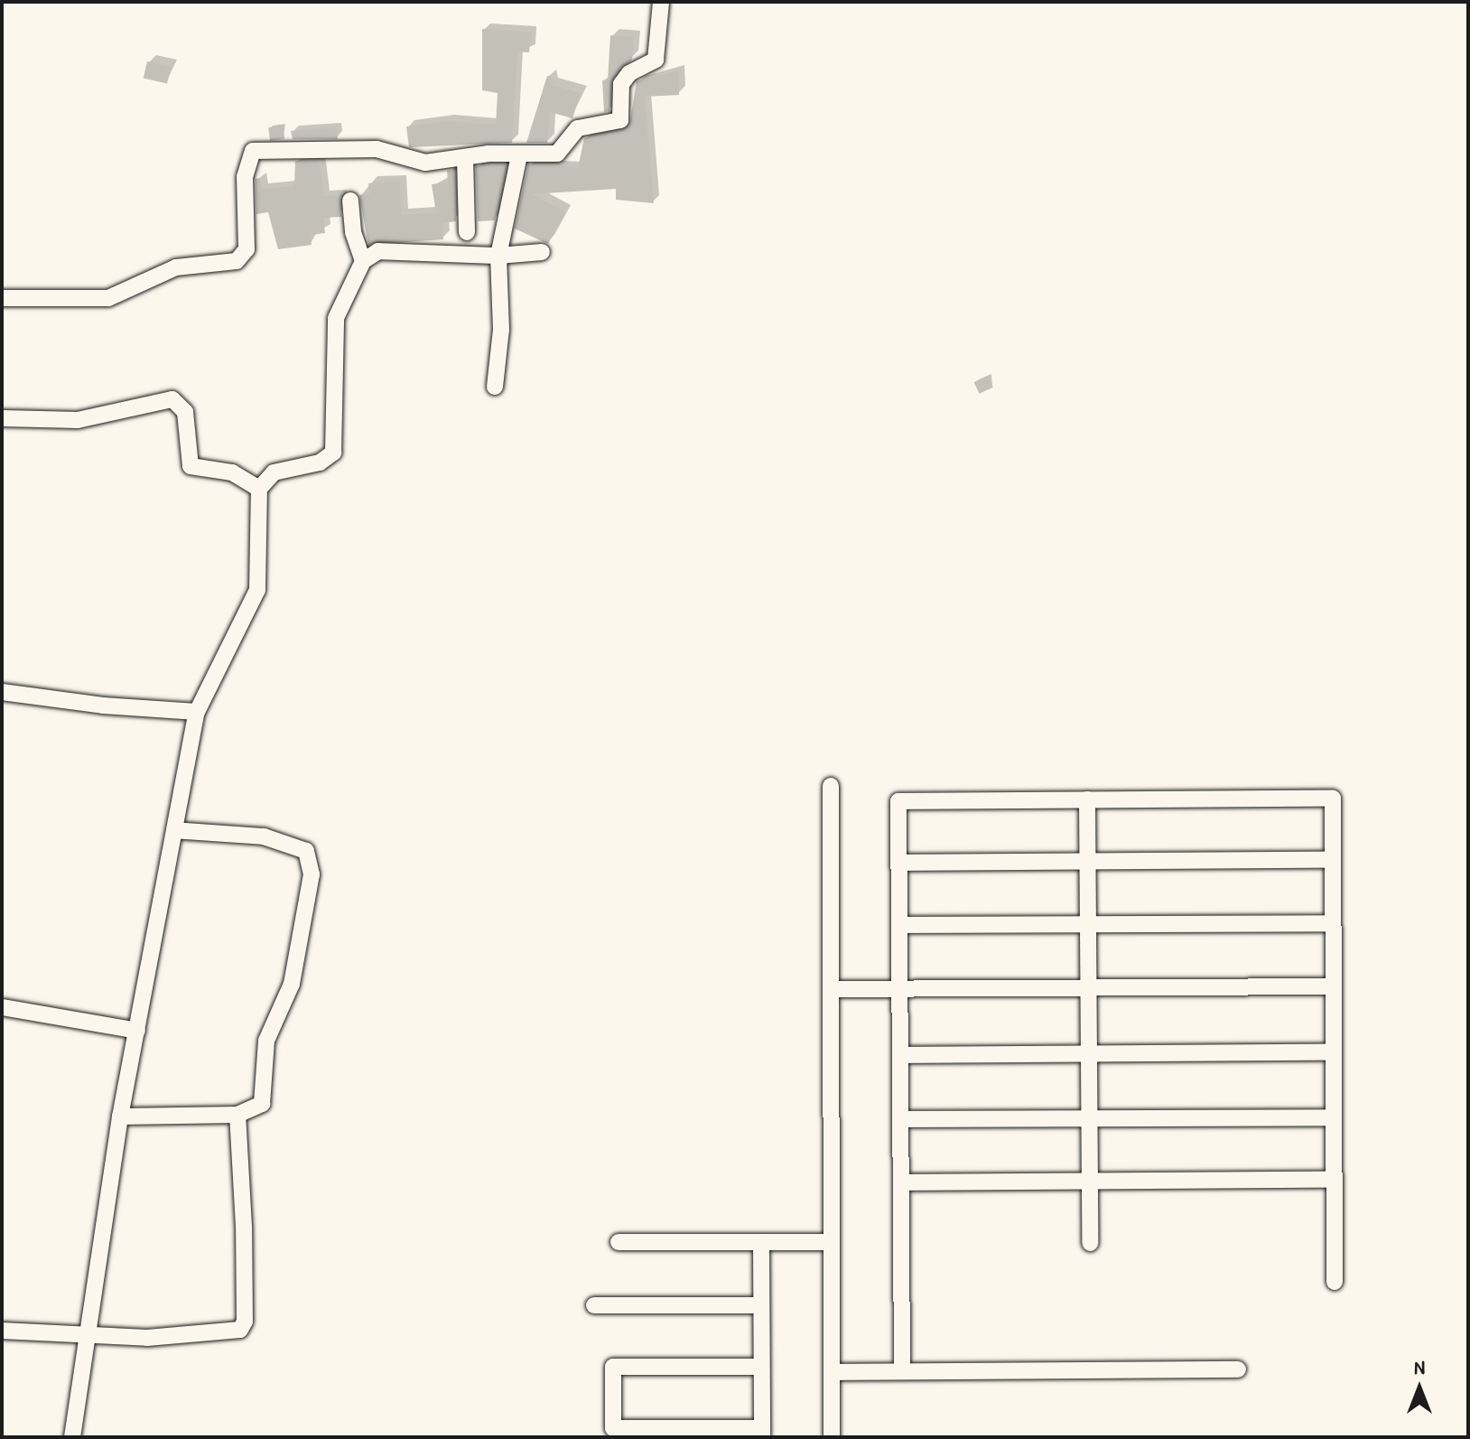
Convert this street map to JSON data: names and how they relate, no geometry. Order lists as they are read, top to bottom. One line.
{"north":"top"}
